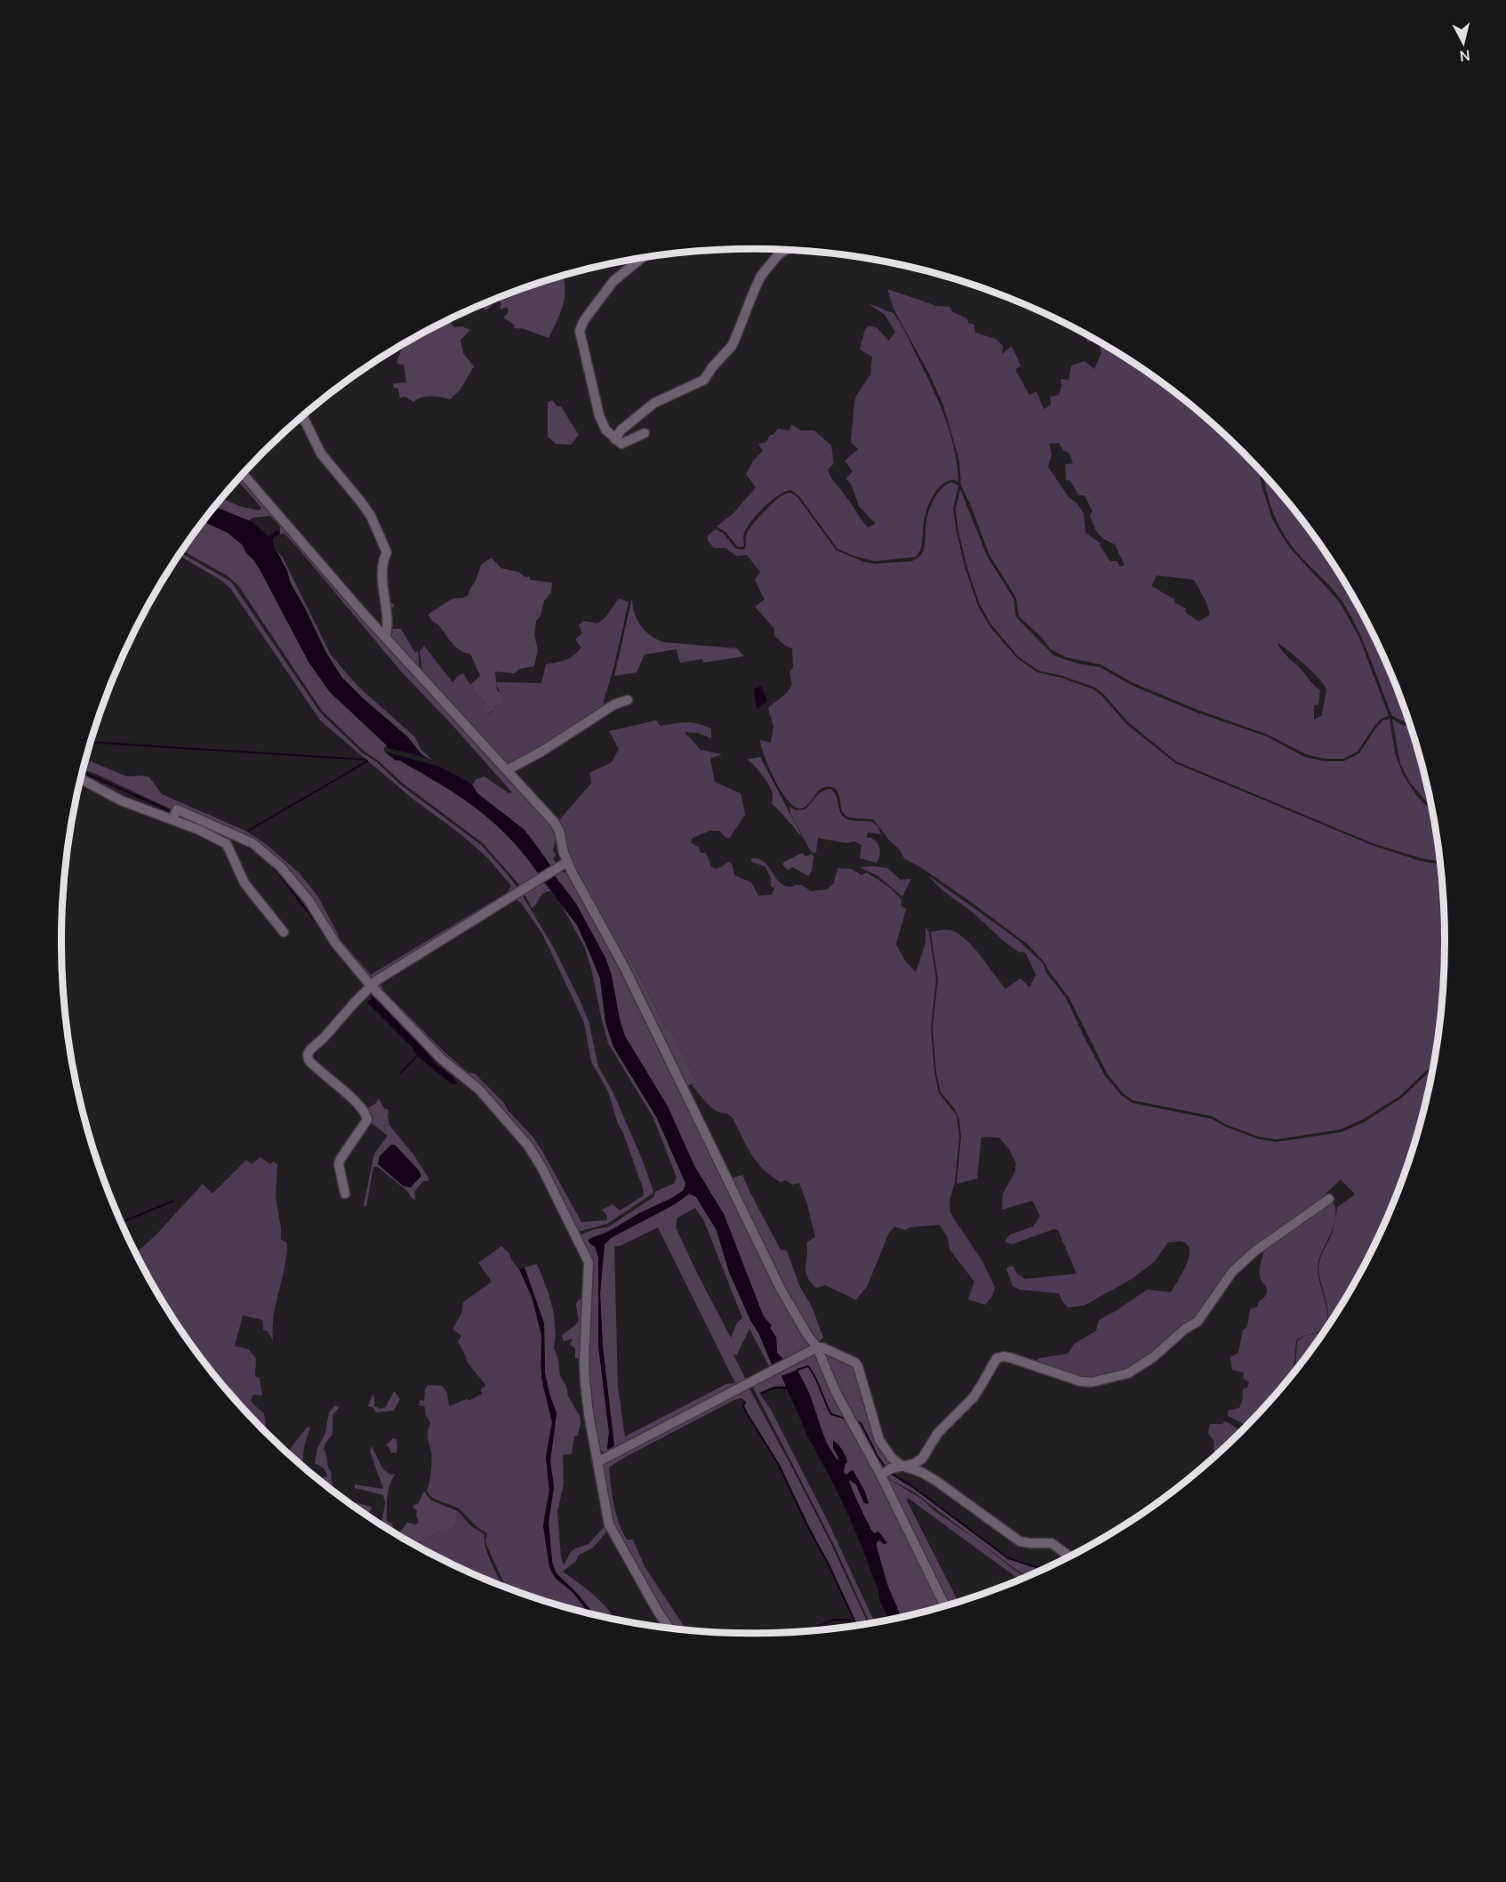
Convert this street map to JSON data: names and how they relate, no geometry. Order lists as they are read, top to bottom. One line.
{"north":"bottom"}
